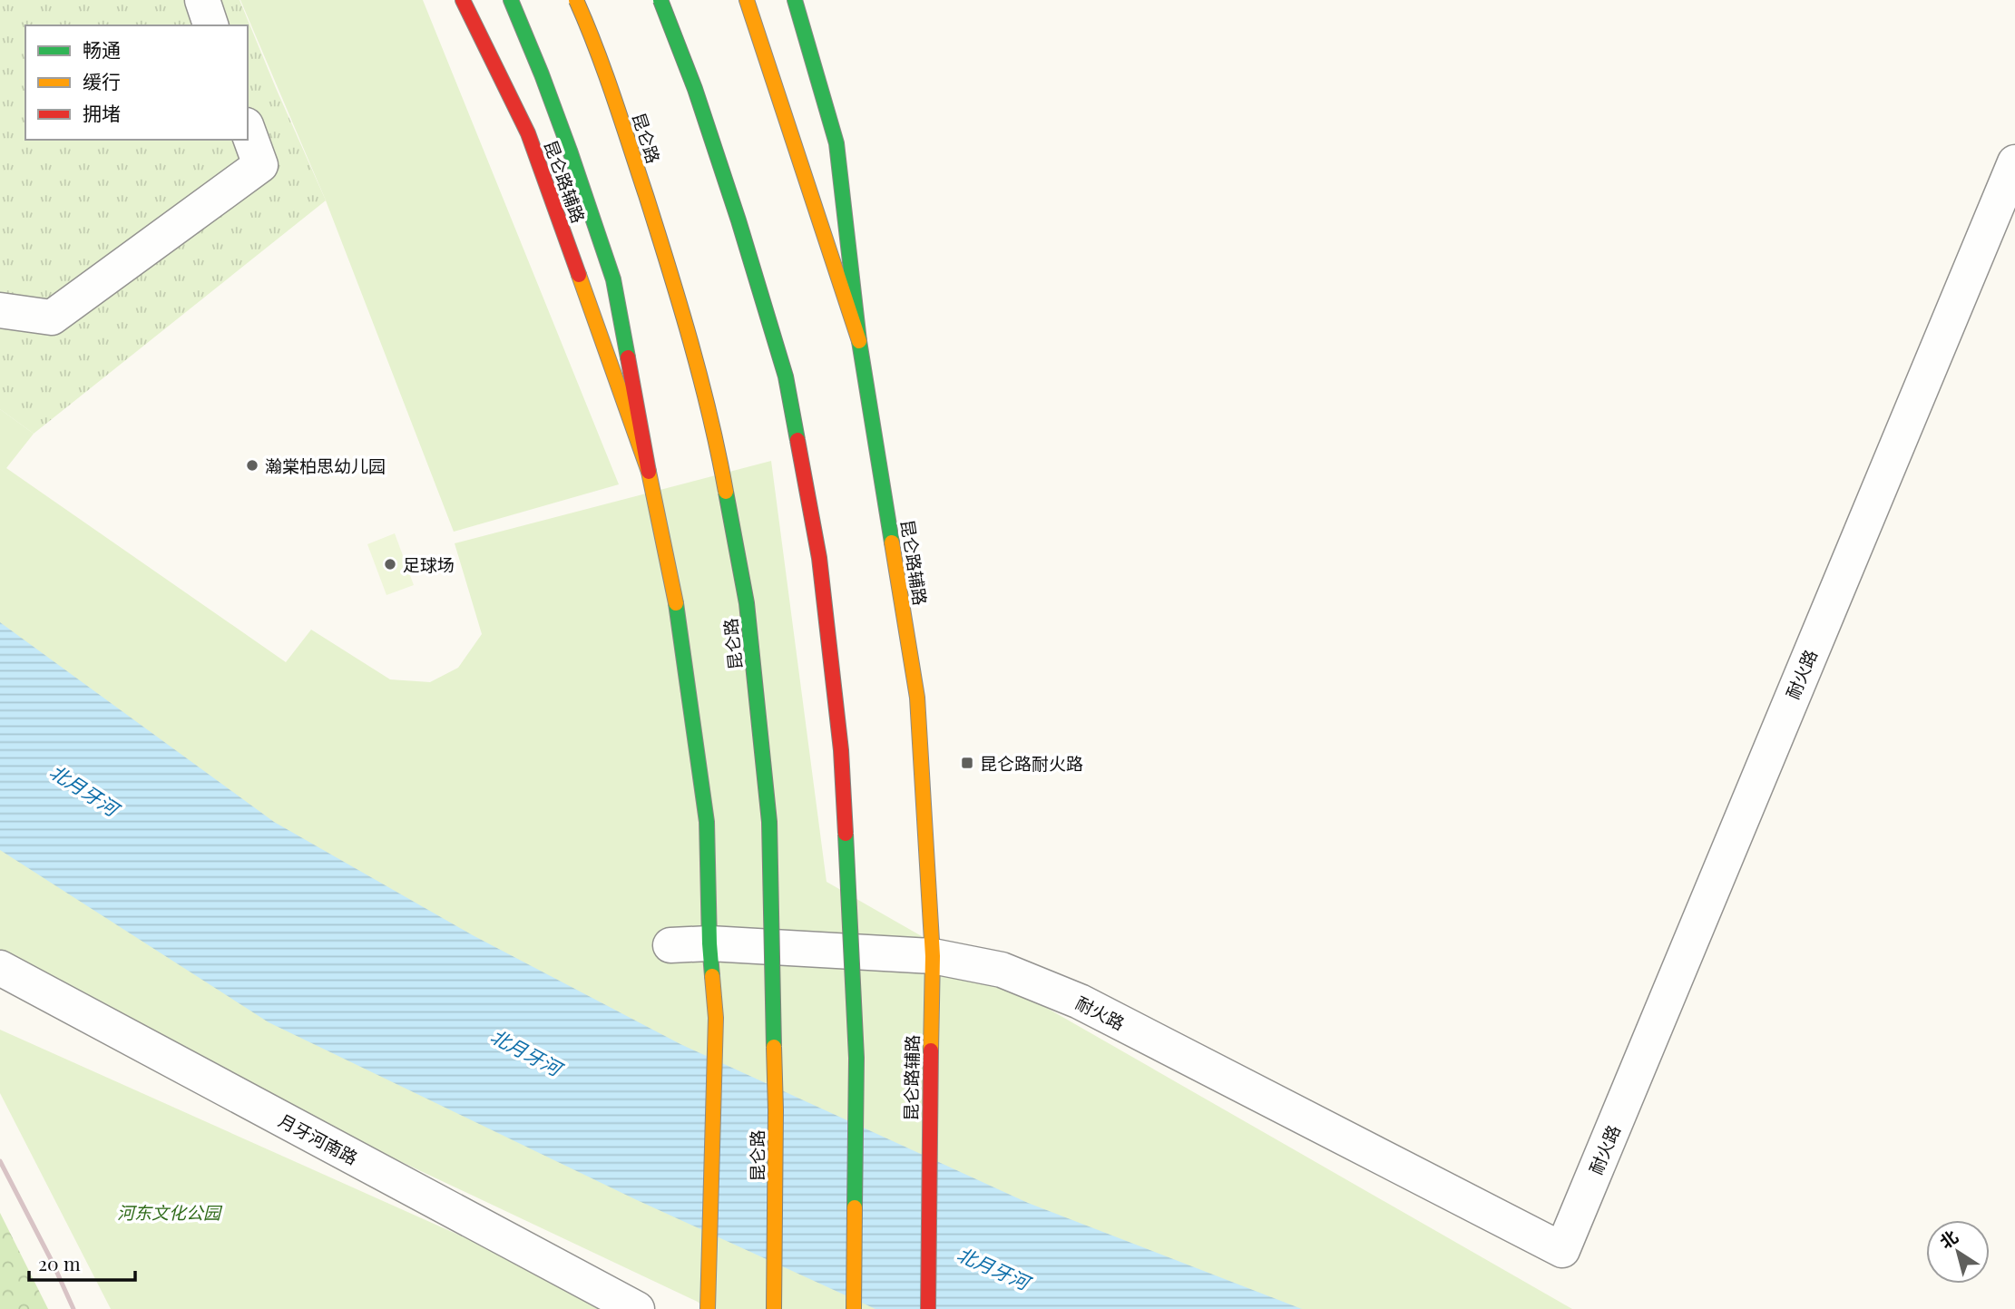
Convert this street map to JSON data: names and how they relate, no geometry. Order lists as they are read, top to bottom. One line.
{"streets":{"main road":["昆仑路","昆仑路辅路"],"street":["耐火路","月牙河南路"]},"crossings":[["昆仑路辅路","耐火路"]],"water":["北月牙河"],"parks":["河东文化公园"],"places":{"other":["瀚棠柏思幼儿园","足球场"],"transit":["昆仑路耐火路"]},"legend":["畅通","缓行","拥堵"],"scale_bar":"20 m","north":"top left"}
